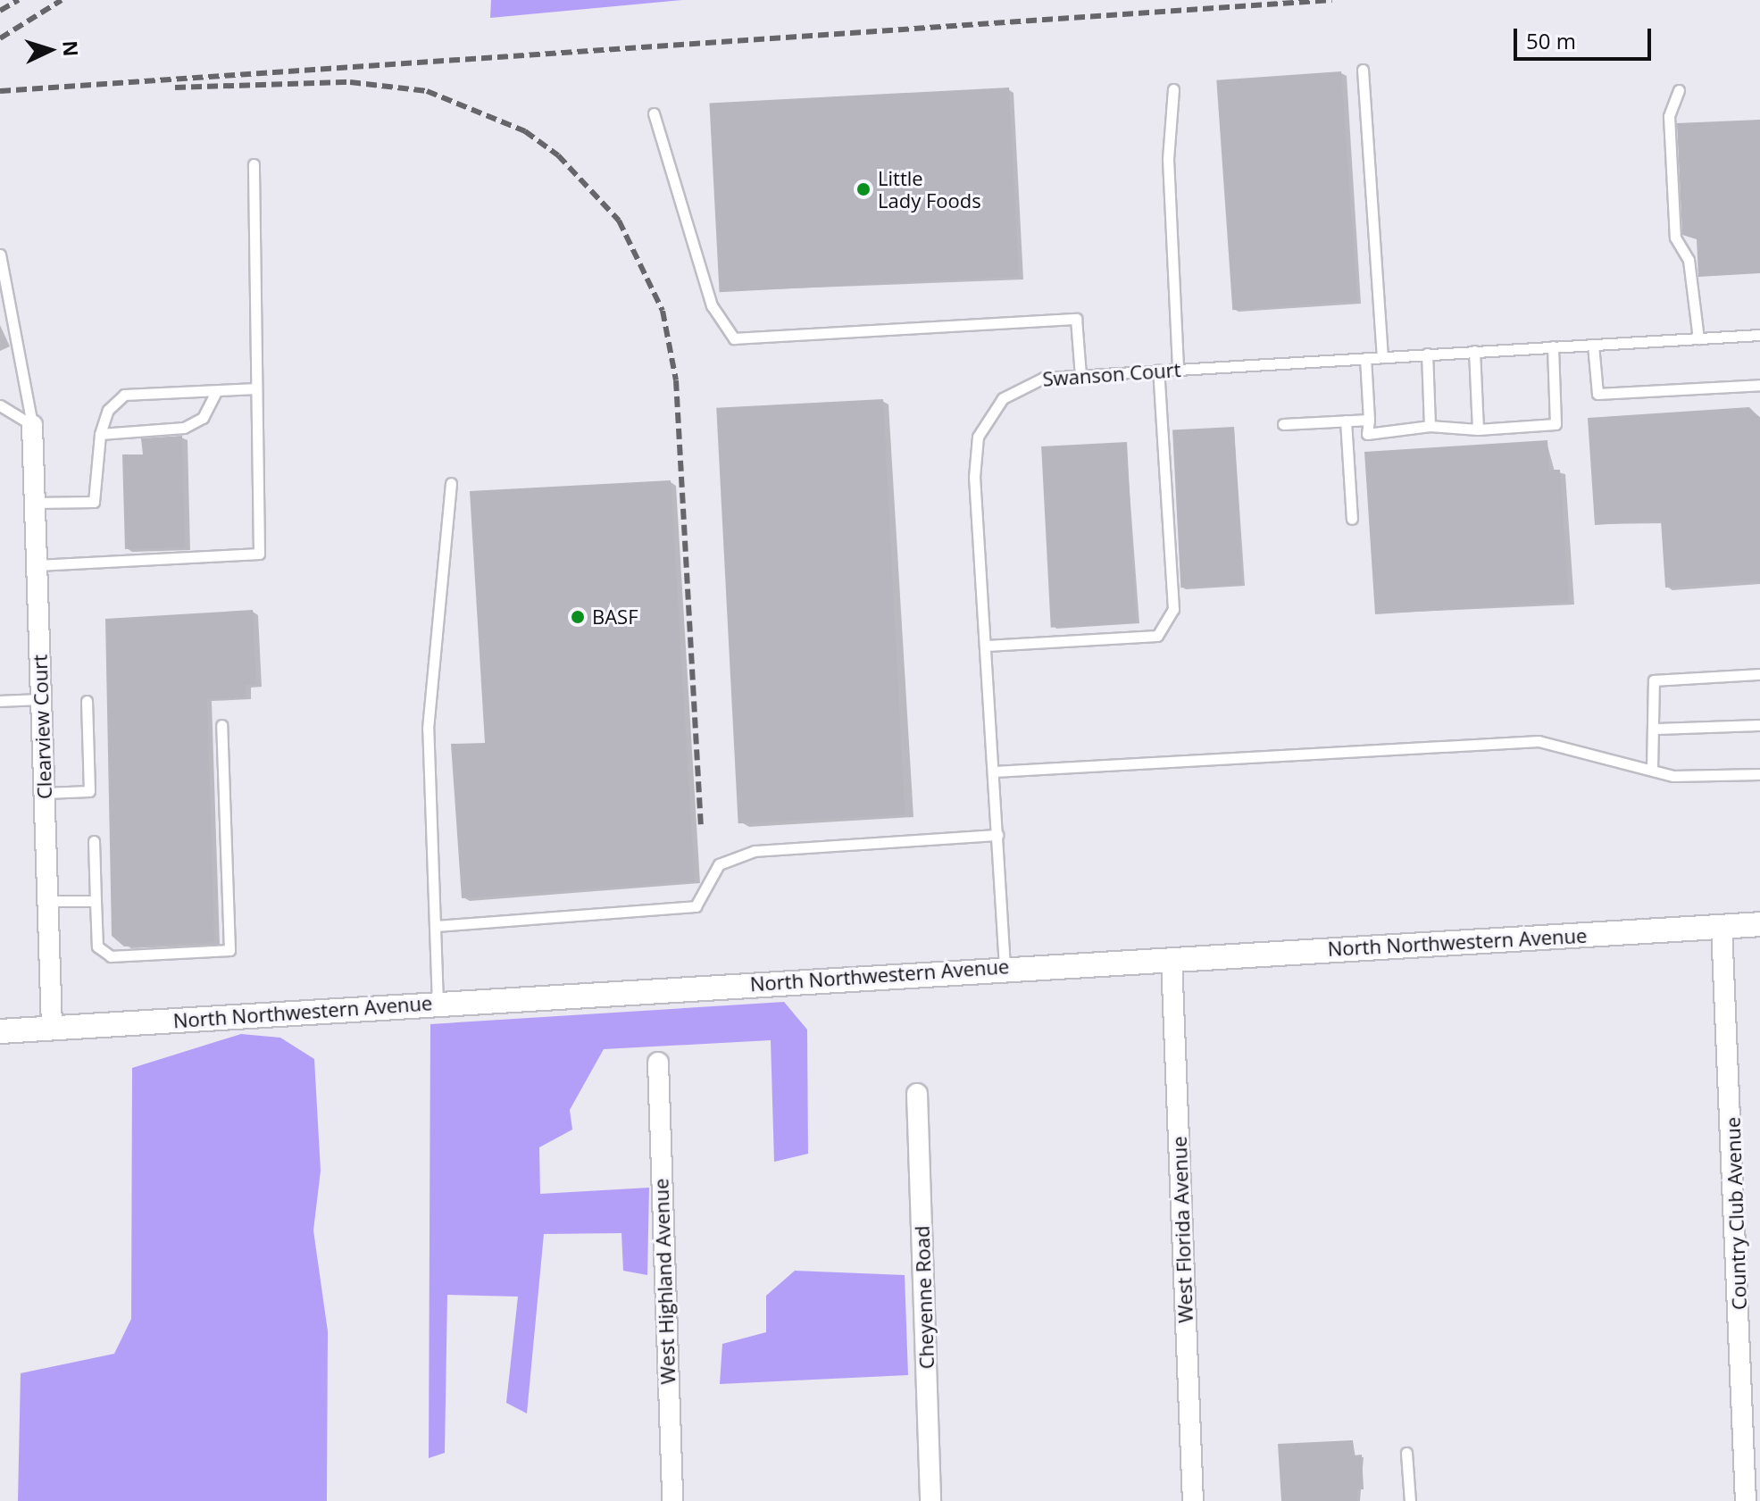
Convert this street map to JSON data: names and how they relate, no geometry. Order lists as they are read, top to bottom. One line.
{"streets":{"street":["Clearview Court","North Northwestern Avenue","Country Club Avenue","West Florida Avenue","West Highland Avenue","Cheyenne Road"],"lane":["Swanson Court"]},"crossings":[["Swanson Court","North Northwestern Avenue"],["Clearview Court","North Northwestern Avenue"],["North Northwestern Avenue","Country Club Avenue"],["North Northwestern Avenue","West Florida Avenue"]],"places":["Little Lady Foods","BASF"],"scale_bar":"50 m","north":"right"}
